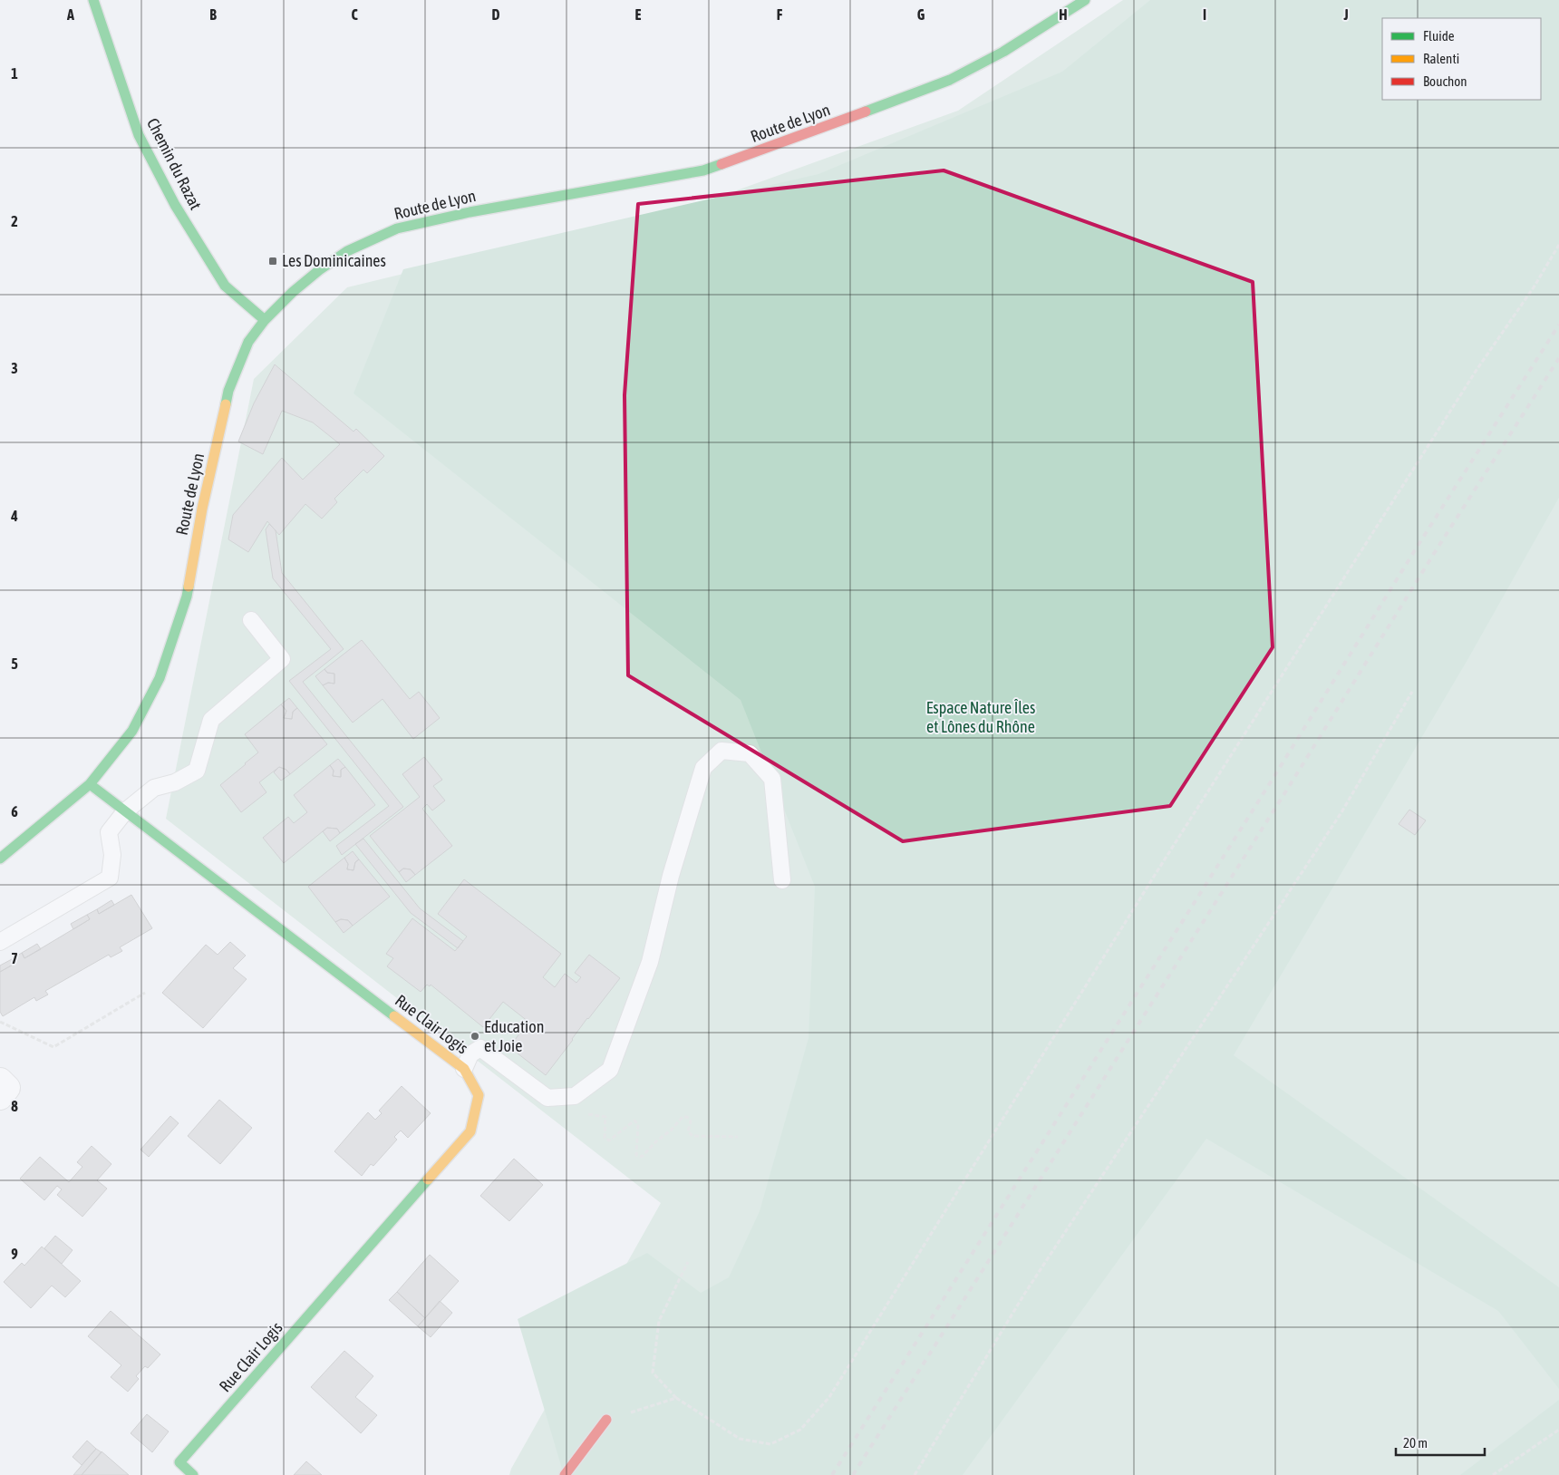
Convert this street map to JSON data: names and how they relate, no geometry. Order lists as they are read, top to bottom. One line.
{"streets":{"main road":["Route de Lyon","Chemin du Razat","Rue Clair Logis"]},"crossings":[["Route de Lyon","Chemin du Razat"],["Route de Lyon","Rue Clair Logis"]],"parks":["Espace Nature Îles et Lônes du Rhône"],"places":{"transit":["Les Dominicaines"],"other":["Education et Joie"]},"legend":["Fluide","Ralenti","Bouchon"],"scale_bar":"20 m","grid":{"columns":["A","B","C","D","E","F","G","H","I","J"],"rows":["1","2","3","4","5","6","7","8","9"]}}
